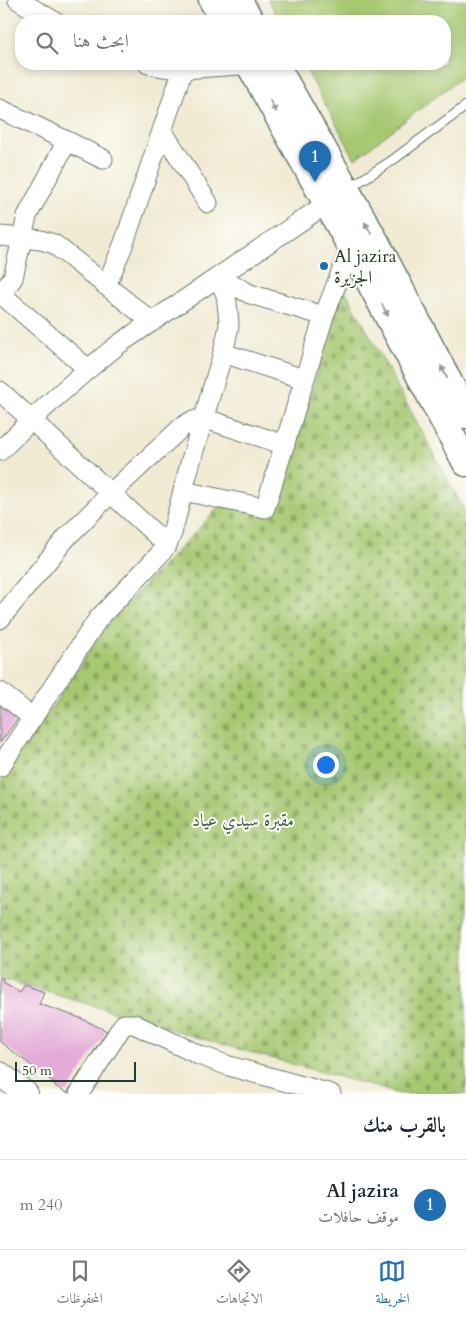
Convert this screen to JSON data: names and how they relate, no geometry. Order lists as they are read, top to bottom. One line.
{"parks":["مقبرة سيدي عياد"],"places":["Al jazira الجزيرة"],"scale_bar":"50 m","page":{"search":"ابحث هنا","pins":"1","scale":"50 m","heading":"بالقرب منك","list":[{"mark":"1","name":"Al jazira","note":"موقف حافلات","value":"240 m"}],"nav":["الخريطة","الاتجاهات","المحفوظات"]}}
